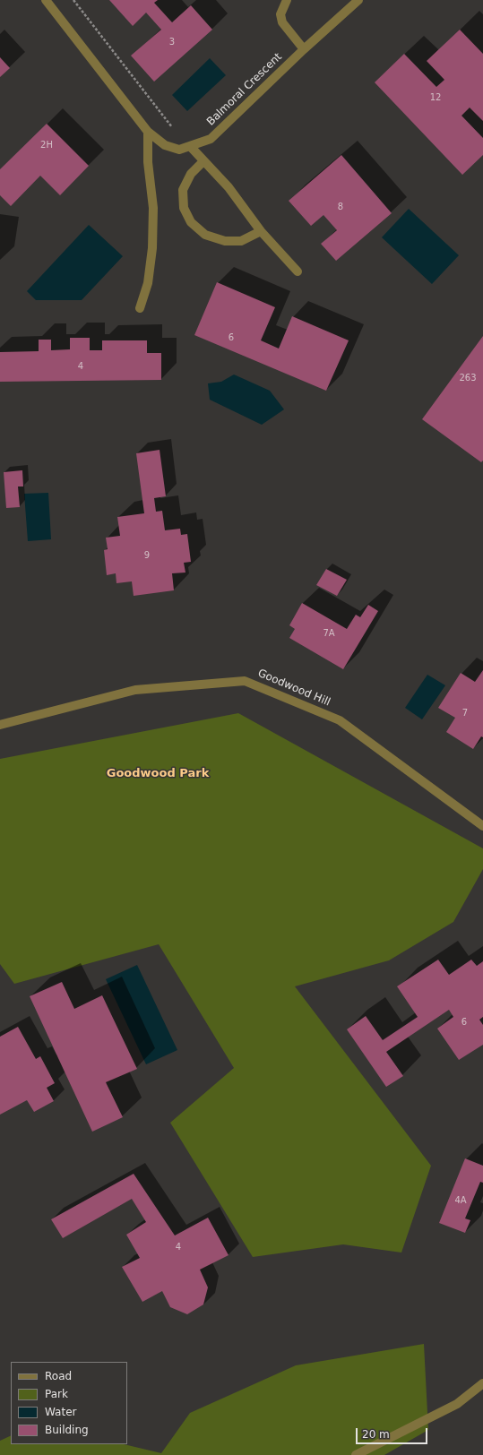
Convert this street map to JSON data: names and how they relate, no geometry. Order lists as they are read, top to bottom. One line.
{"streets":{"street":["Balmoral Crescent","Goodwood Hill"]},"districts":["Goodwood Park"],"house_numbers":["3","12","2H","8","6","4","263","9","7A","7","6","4A","4"],"legend":["Road","Park","Water","Building"],"scale_bar":"20 m"}
